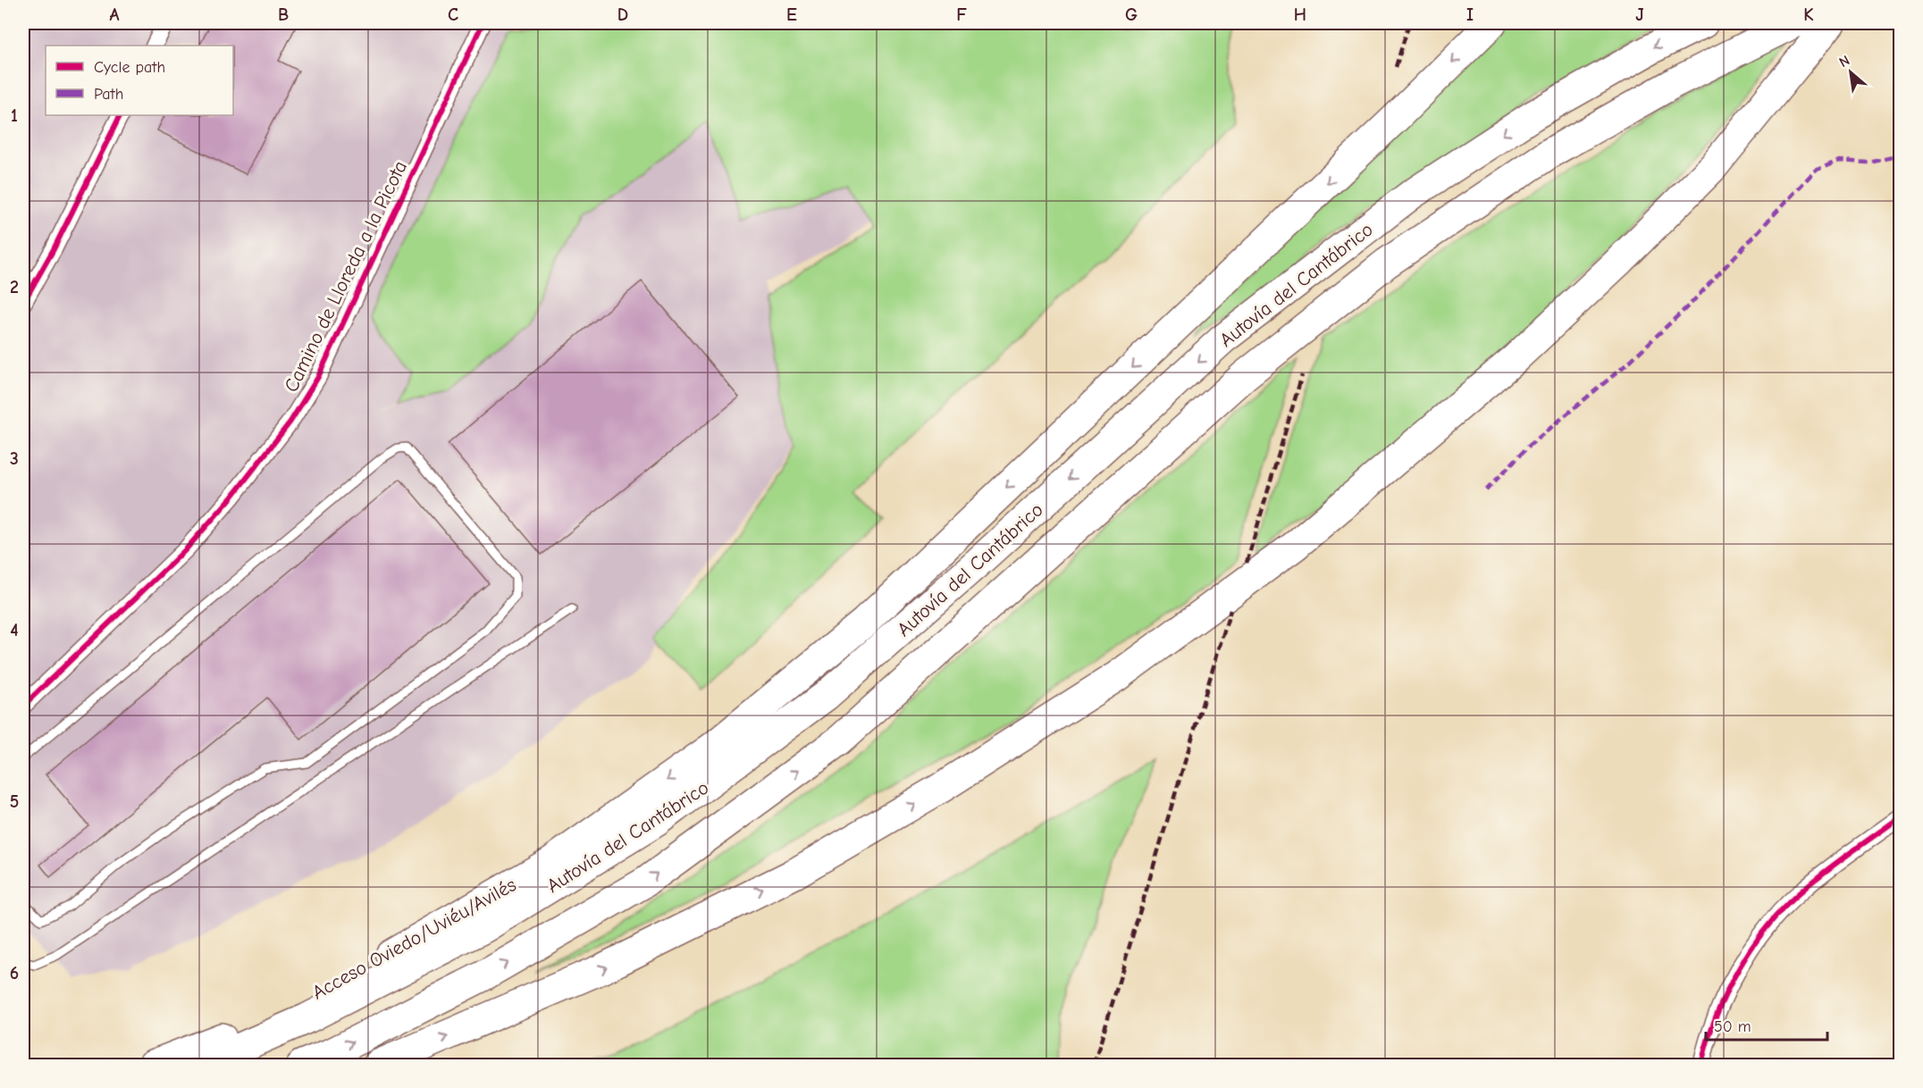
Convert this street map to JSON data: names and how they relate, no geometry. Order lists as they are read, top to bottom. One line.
{"streets":{"highway":["Autovía del Cantábrico","Acceso Oviedo/Uviéu/Avilés"],"street":["Camino de Lloreda a la Picota"]},"legend":["Cycle path","Path"],"scale_bar":"50 m","north":"top left","grid":{"columns":["A","B","C","D","E","F","G","H","I","J","K"],"rows":["1","2","3","4","5","6"]}}
